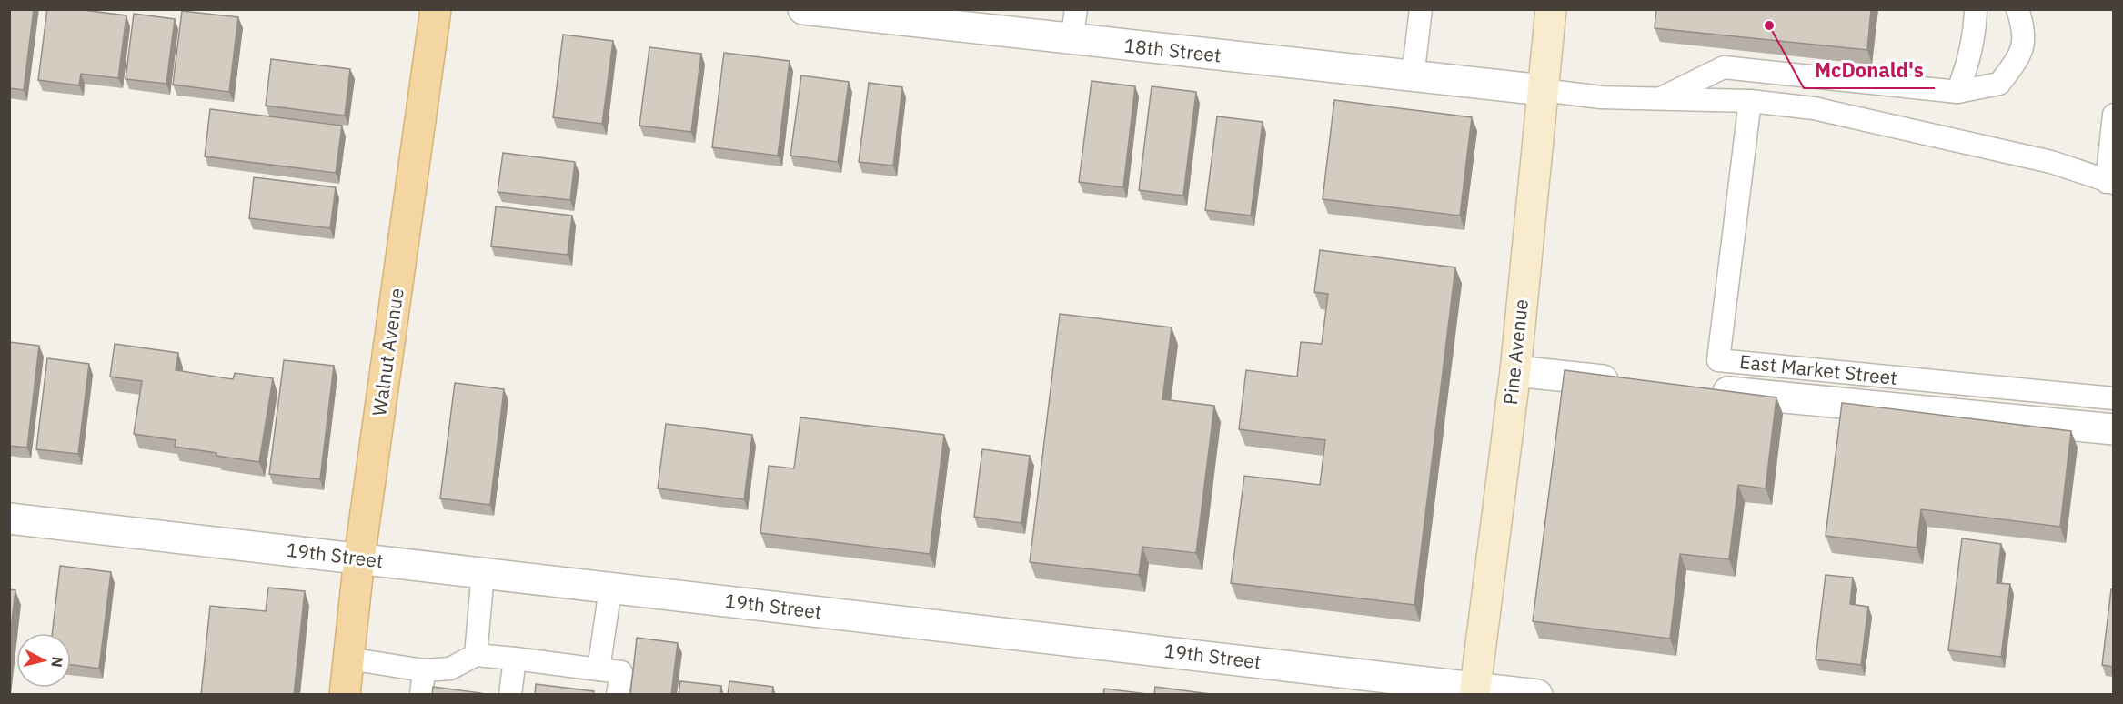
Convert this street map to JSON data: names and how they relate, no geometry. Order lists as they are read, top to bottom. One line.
{"streets":{"main road":["Walnut Avenue","Pine Avenue"],"street":["18th Street","East Market Street","19th Street"]},"crossings":[["18th Street","Pine Avenue"],["Walnut Avenue","19th Street"],["Pine Avenue","19th Street"]],"places":["McDonald's"],"north":"right"}
